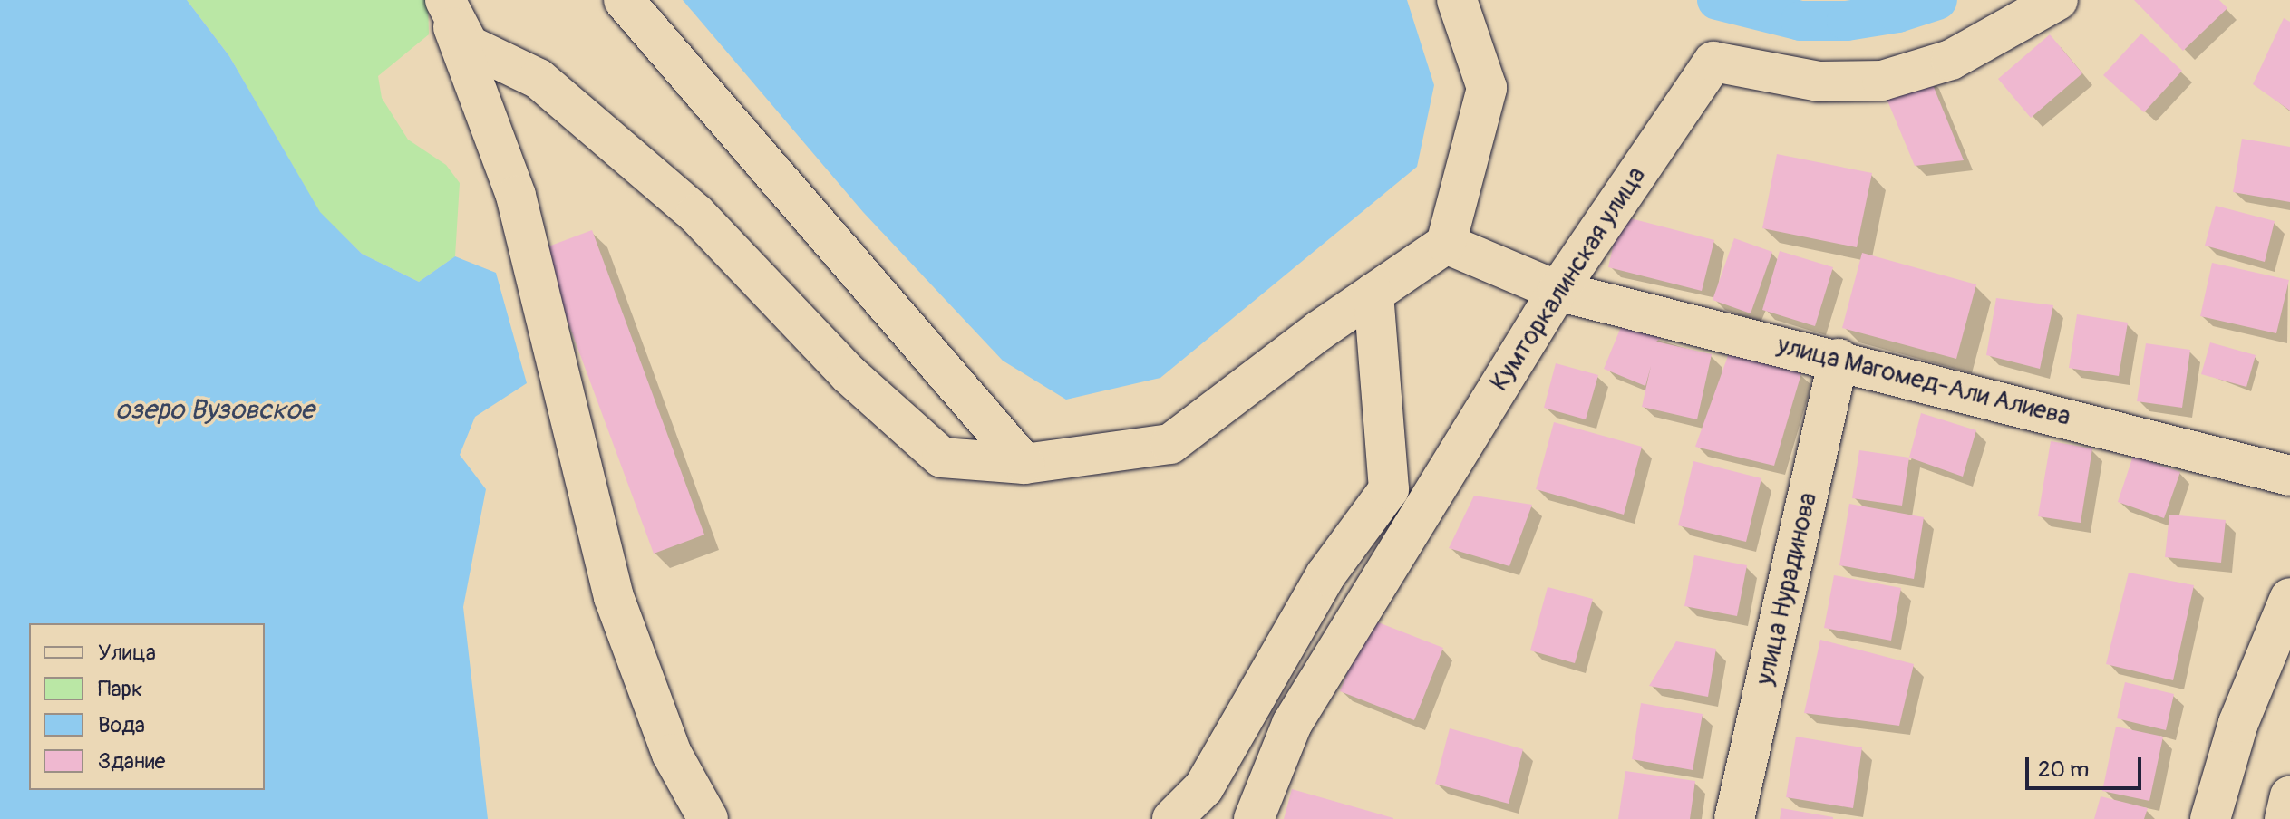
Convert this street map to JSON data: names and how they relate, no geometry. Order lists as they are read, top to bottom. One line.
{"streets":{"street":["Кумторкалинская улица","улица Магомед-Али Алиева","улица Нурадинова"]},"crossings":[["Кумторкалинская улица","улица Магомед-Али Алиева"],["улица Магомед-Али Алиева","улица Нурадинова"]],"water":["озеро Вузовское"],"legend":["Улица","Парк","Вода","Здание"],"scale_bar":"20 m"}
